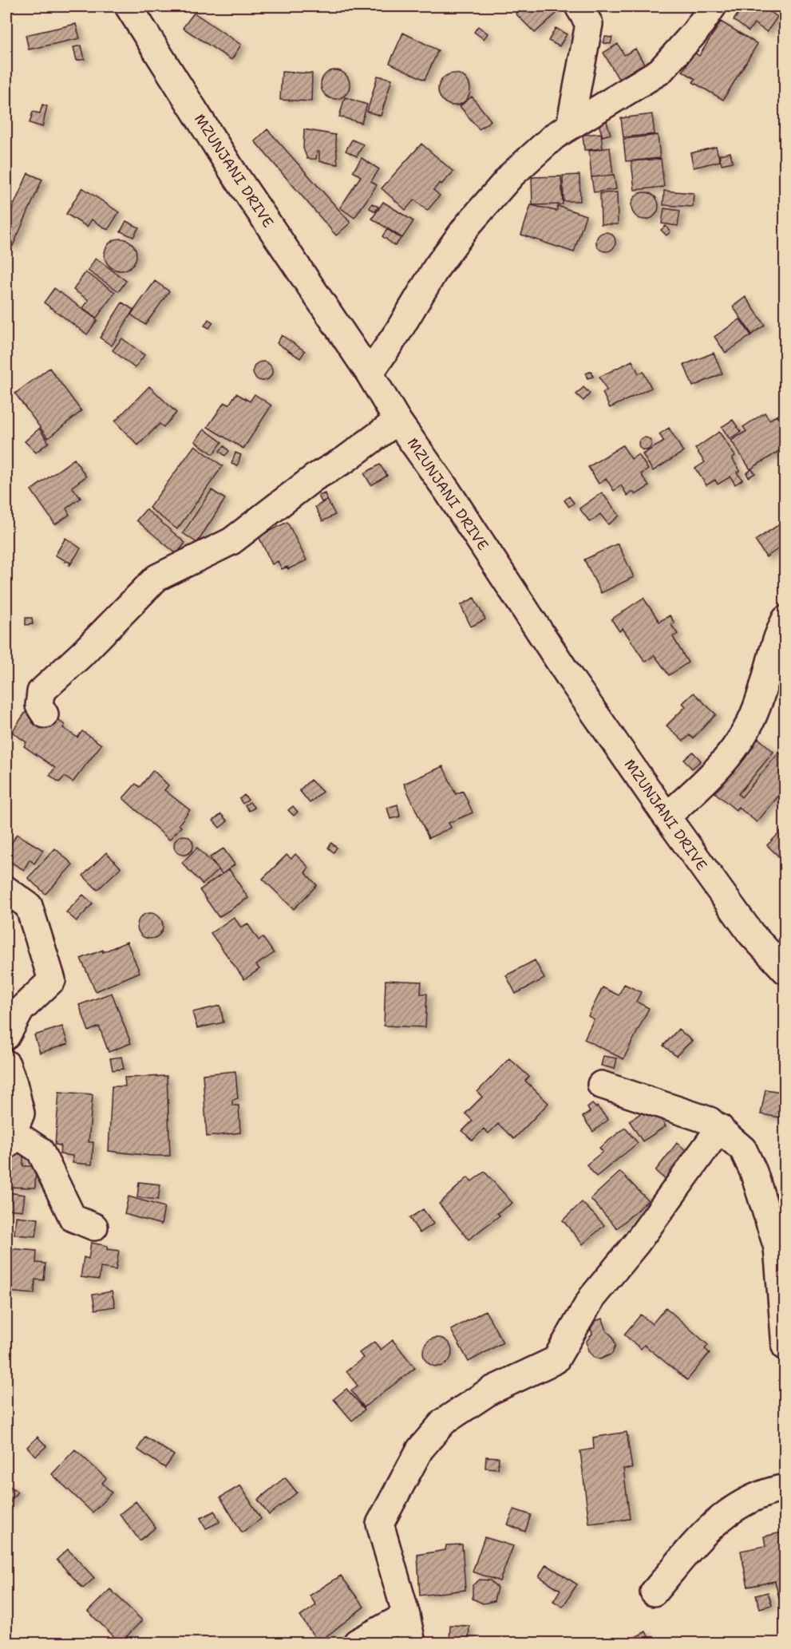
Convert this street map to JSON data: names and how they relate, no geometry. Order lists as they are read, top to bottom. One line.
{"streets":{"street":["MZUNJANI DRIVE"]}}
